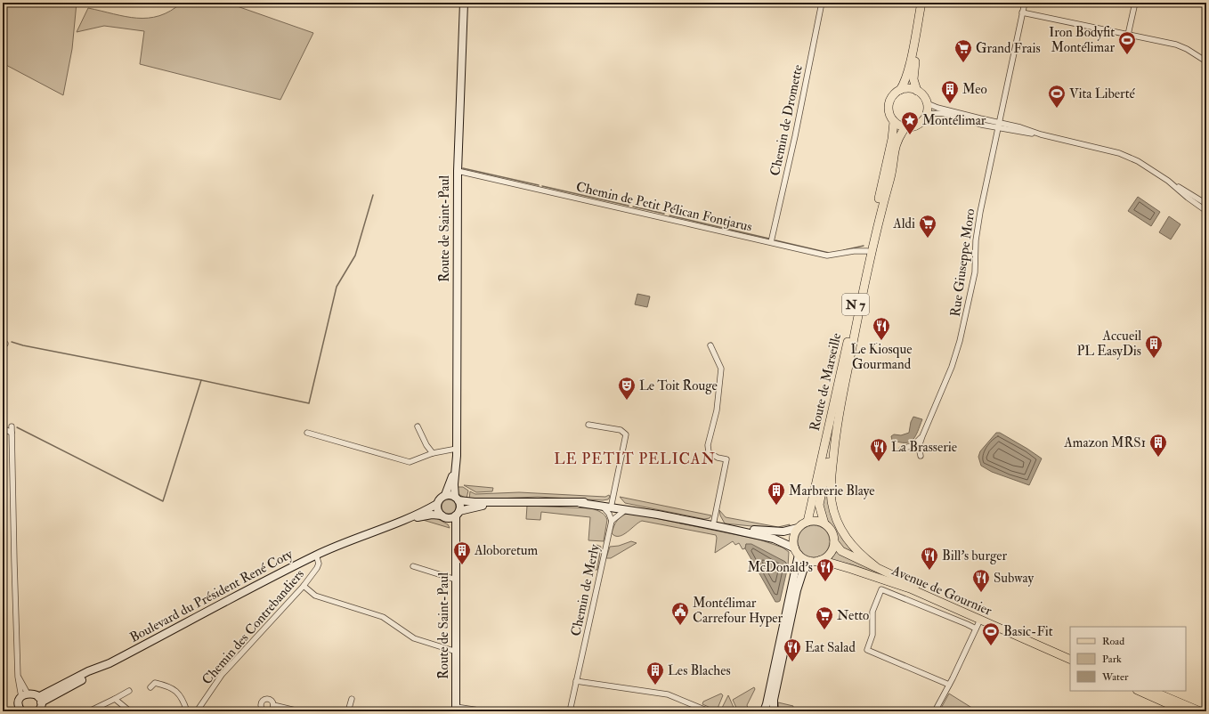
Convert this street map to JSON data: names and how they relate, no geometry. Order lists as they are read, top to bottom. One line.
{"streets":{"main road":["Route de Saint-Paul","N 7","Route de Marseille","Avenue de Gournier","Boulevard du Président René Coty"],"street":["Chemin de Dromette","Chemin de Petit Pélican Fontjarus","Rue Giuseppe Moro","Chemin de Merly","Chemin des Contrebandiers"]},"crossings":[["Chemin de Dromette","Chemin de Petit Pélican Fontjarus"],["Chemin de Petit Pélican Fontjarus","Route de Saint-Paul"],["Chemin de Petit Pélican Fontjarus","Route de Marseille"],["Route de Saint-Paul","Boulevard du Président René Coty"],["N 7","Route de Marseille"],["N 7","Avenue de Gournier"],["Route de Marseille","Avenue de Gournier"],["Boulevard du Président René Coty","Chemin des Contrebandiers"]],"districts":["LE PETIT PELICAN"],"places":{"sports":["Iron Bodyfit Montélimar","Vita Liberté","Basic-Fit"],"supermarket":["Grand Frais","Aldi","Netto"],"building":["Meo","Accueil PL EasyDis","Amazon MRS1","Marbrerie Blaye","Aloboretum","Les Blaches"],"place":["Montélimar"],"restaurant":["Le Kiosque Gourmand","La Brasserie","Bill's burger","McDonald's","Subway","Eat Salad"],"theatre":["Le Toit Rouge"],"public building":["Montélimar Carrefour Hyper"]},"legend":["Road","Park","Water"]}
